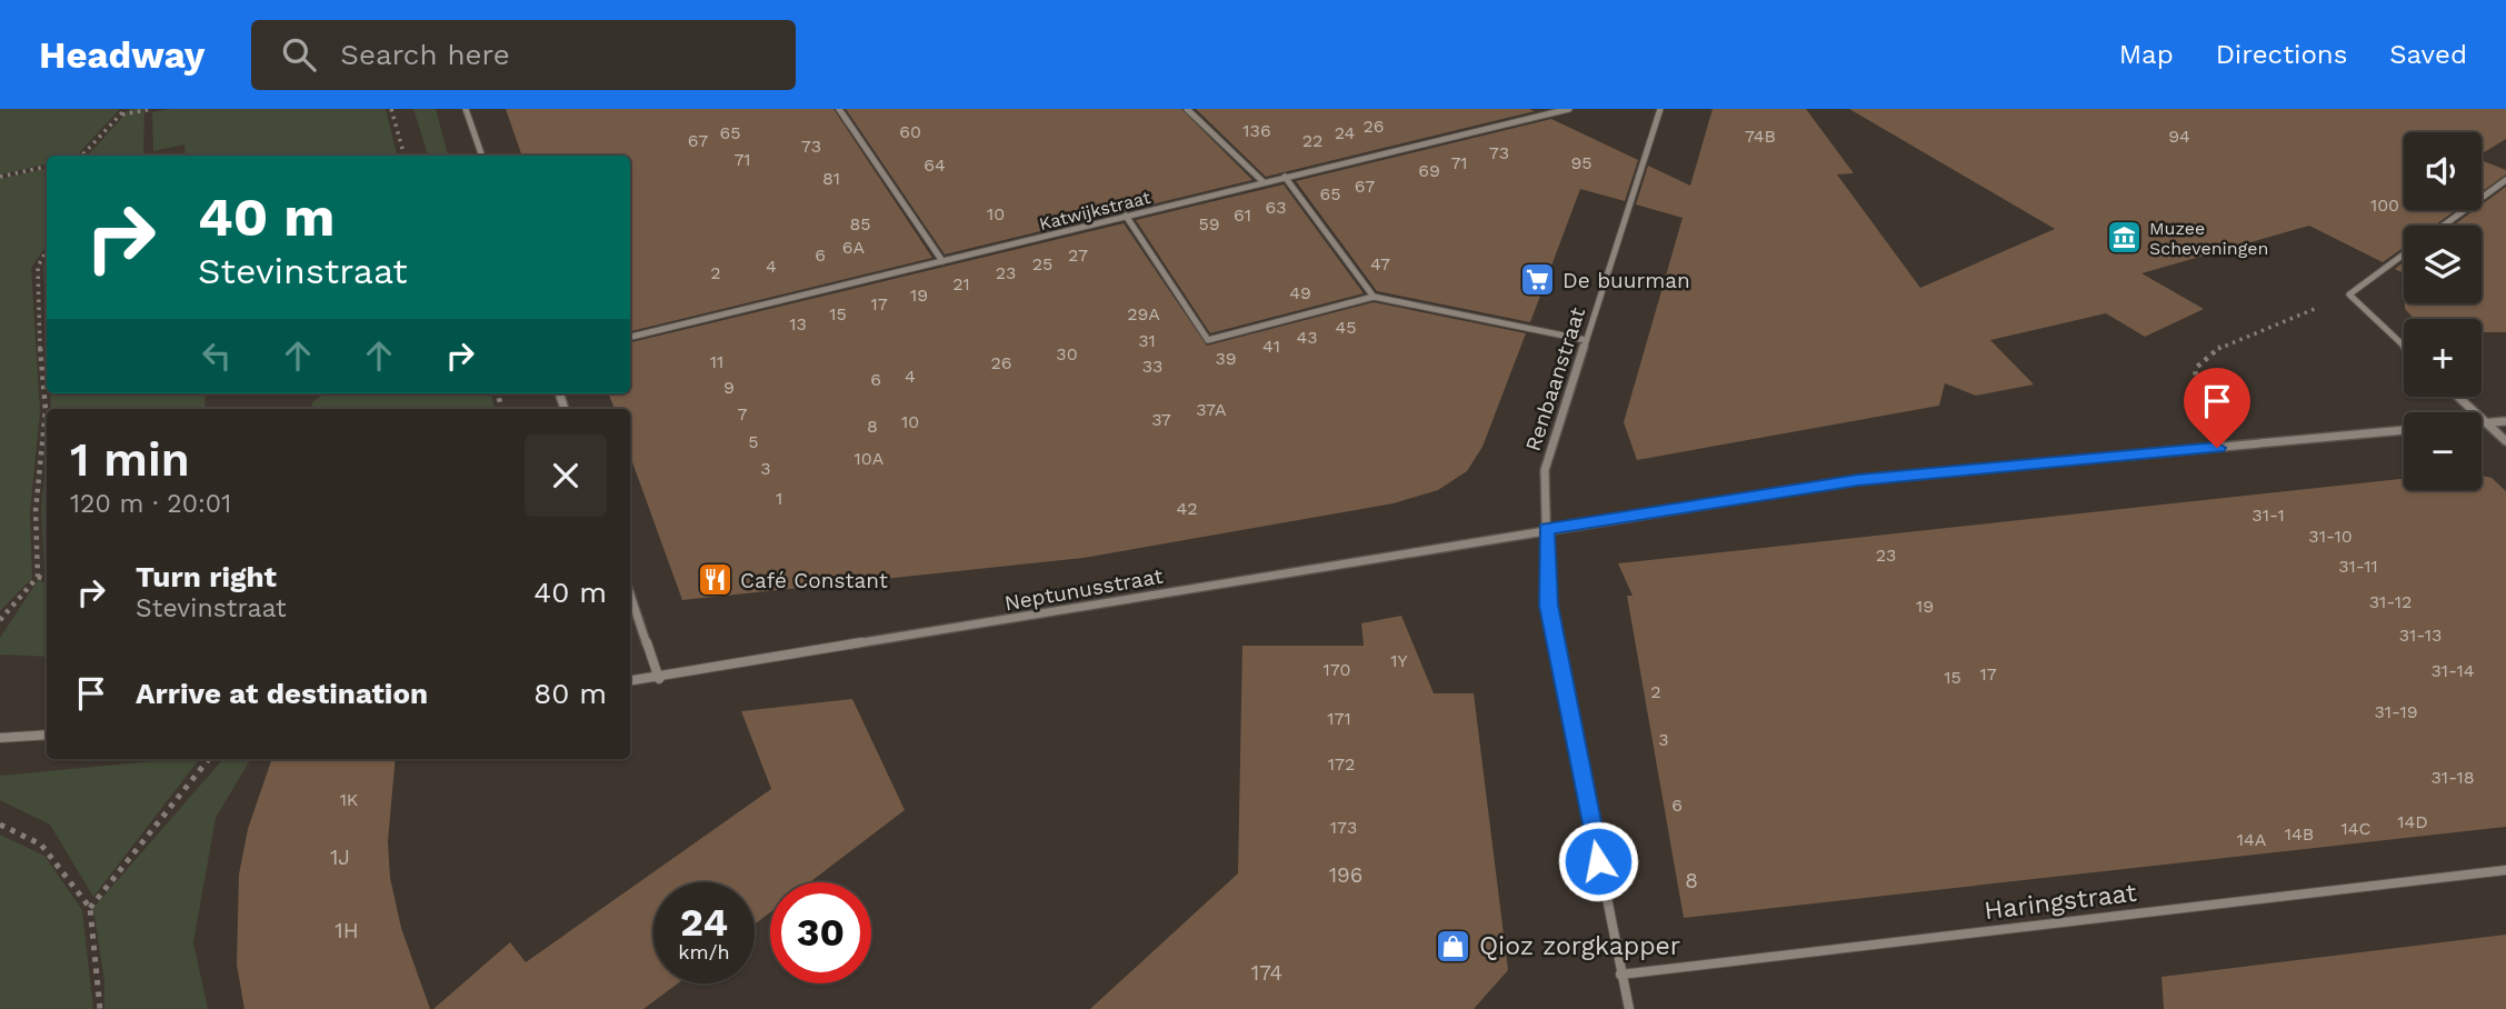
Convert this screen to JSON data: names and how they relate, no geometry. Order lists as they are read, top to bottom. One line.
{"streets":{"street":["Katwijkstraat","Renbaanstraat","Neptunusstraat","Haringstraat"]},"crossings":[["Renbaanstraat","Neptunusstraat"],["Renbaanstraat","Haringstraat"]],"places":{"museum":["Muzee Scheveningen"],"supermarket":["De buurman"],"restaurant":["Café Constant"],"shop":["Qioz zorgkapper"]},"house_numbers":["26","136","60","65","24","74B","94","67","22","73","73","71","71","95","64","69","81","67","65","100","63","10","61","85","59","6A","6","27","25","47","4","2","23","21","49","19","17","15","29A","13","45","43","31","41","30","39","11","26","33","4","6","9","37A","7","37","10","8","5","10A","3","1","42","31-1","31-10","23","31-11","31-12","19","31-13","1Y","170","31-14","17","15","2","31-19","171","3","172","31-18","1K","6","14D","173","14C","14B","14A","1J","196","8","1H","174"],"page":{"header":"Headway","search":"Search here","nav":["Map","Directions","Saved"],"map_buttons":["+","−"],"turn":["40 m","Stevinstraat"],"heading":["1 min","120 m · 20:01"],"list":[{"name":"Turn right","note":"Stevinstraat","value":"40 m"},{"name":"Arrive at destination","value":"80 m"}],"speed":"24 km/h","limit":"30"}}
